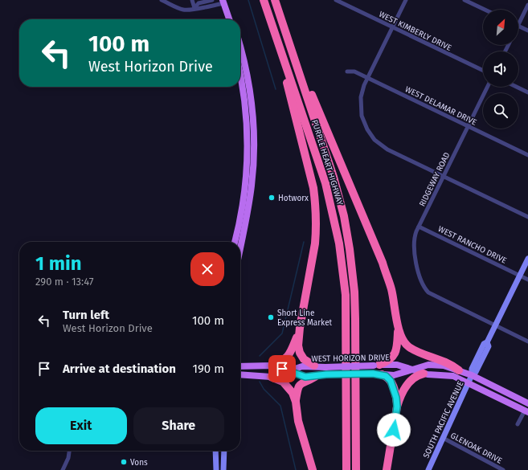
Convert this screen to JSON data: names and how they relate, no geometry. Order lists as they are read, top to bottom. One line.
{"streets":{"highway":["PURPLE HEART HIGHWAY"],"main road":["WEST HORIZON DRIVE"],"street":["WEST KIMBERLY DRIVE","WEST DELAMAR DRIVE","RIDGEWAY ROAD","WEST RANCHO DRIVE","SOUTH PACIFIC AVENUE","GLENOAK DRIVE"]},"crossings":[["WEST DELAMAR DRIVE","RIDGEWAY ROAD"],["RIDGEWAY ROAD","WEST RANCHO DRIVE"],["RIDGEWAY ROAD","SOUTH PACIFIC AVENUE"],["WEST RANCHO DRIVE","SOUTH PACIFIC AVENUE"],["WEST HORIZON DRIVE","SOUTH PACIFIC AVENUE"],["SOUTH PACIFIC AVENUE","GLENOAK DRIVE"]],"places":["Hotworx","Short Line Express Market","Vons"],"north":"top right","page":{"turn":["100 m","West Horizon Drive"],"heading":["1 min","290 m · 13:47"],"list":[{"name":"Turn left","note":"West Horizon Drive","value":"100 m"},{"name":"Arrive at destination","value":"190 m"}],"buttons":["Exit","Share"]}}
